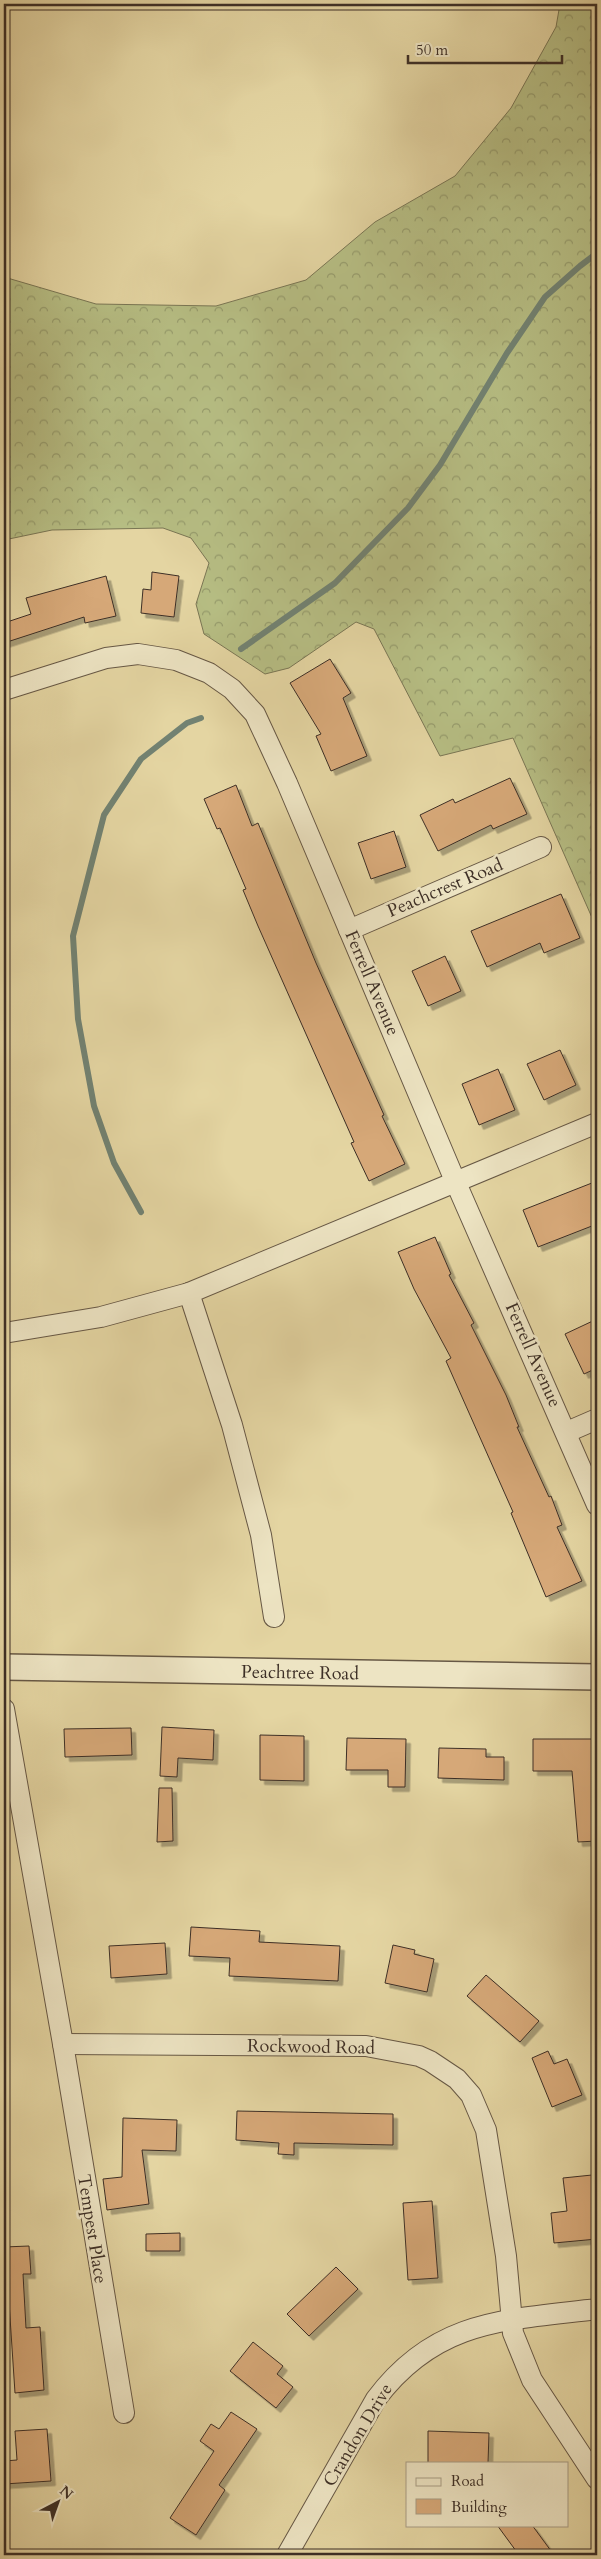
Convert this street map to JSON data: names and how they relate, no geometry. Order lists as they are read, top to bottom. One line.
{"streets":{"street":["Peachcrest Road","Ferrell Avenue","Peachtree Road","Rockwood Road","Tempest Place","Crandon Drive"]},"crossings":[["Peachcrest Road","Ferrell Avenue"],["Rockwood Road","Tempest Place"],["Rockwood Road","Crandon Drive"]],"legend":["Road","Building"],"scale_bar":"50 m","north":"top right"}
